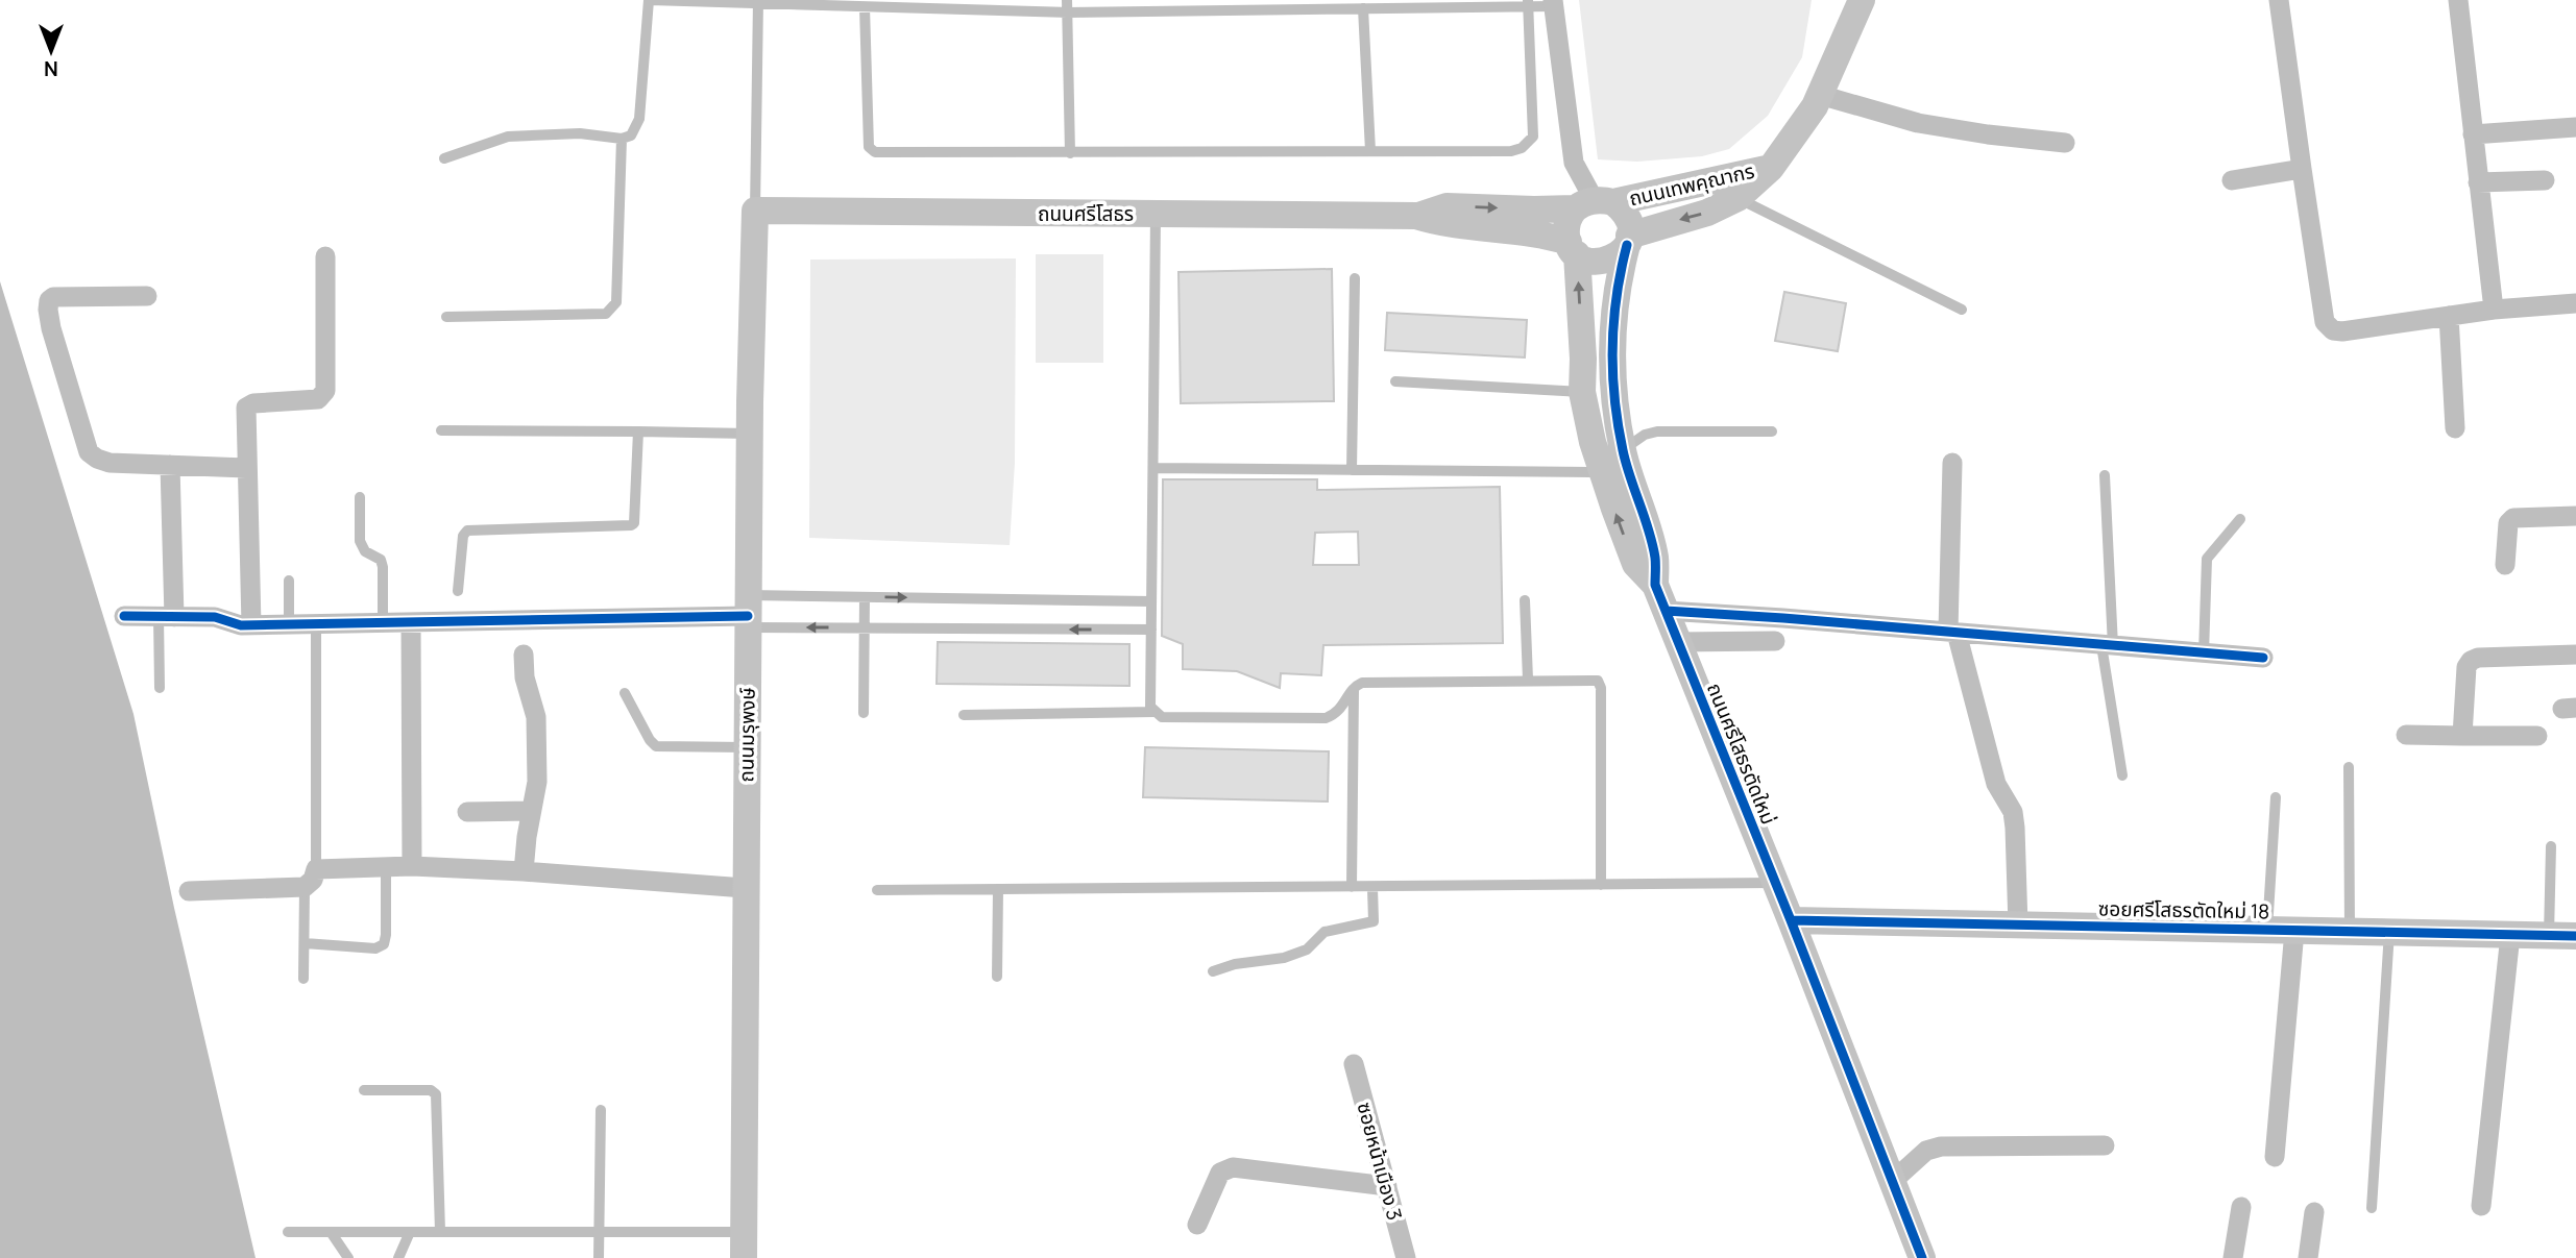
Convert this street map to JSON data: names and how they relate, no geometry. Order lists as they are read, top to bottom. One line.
{"streets":{"main road":["ถนนเทพคุณากร","ถนนศรีโสธร","ถนนมรุพงษ์","ถนนศรีโสธรตัดใหม่","ซอยศรีโสธรตัดใหม่ 18"],"street":["ซอยหน้าเมือง 3"]},"crossings":[["ถนนเทพคุณากร","ถนนศรีโสธร"],["ถนนเทพคุณากร","ถนนศรีโสธรตัดใหม่"],["ถนนศรีโสธร","ถนนมรุพงษ์"],["ถนนศรีโสธร","ถนนศรีโสธรตัดใหม่"],["ถนนศรีโสธรตัดใหม่","ซอยศรีโสธรตัดใหม่ 18"]],"north":"bottom"}
